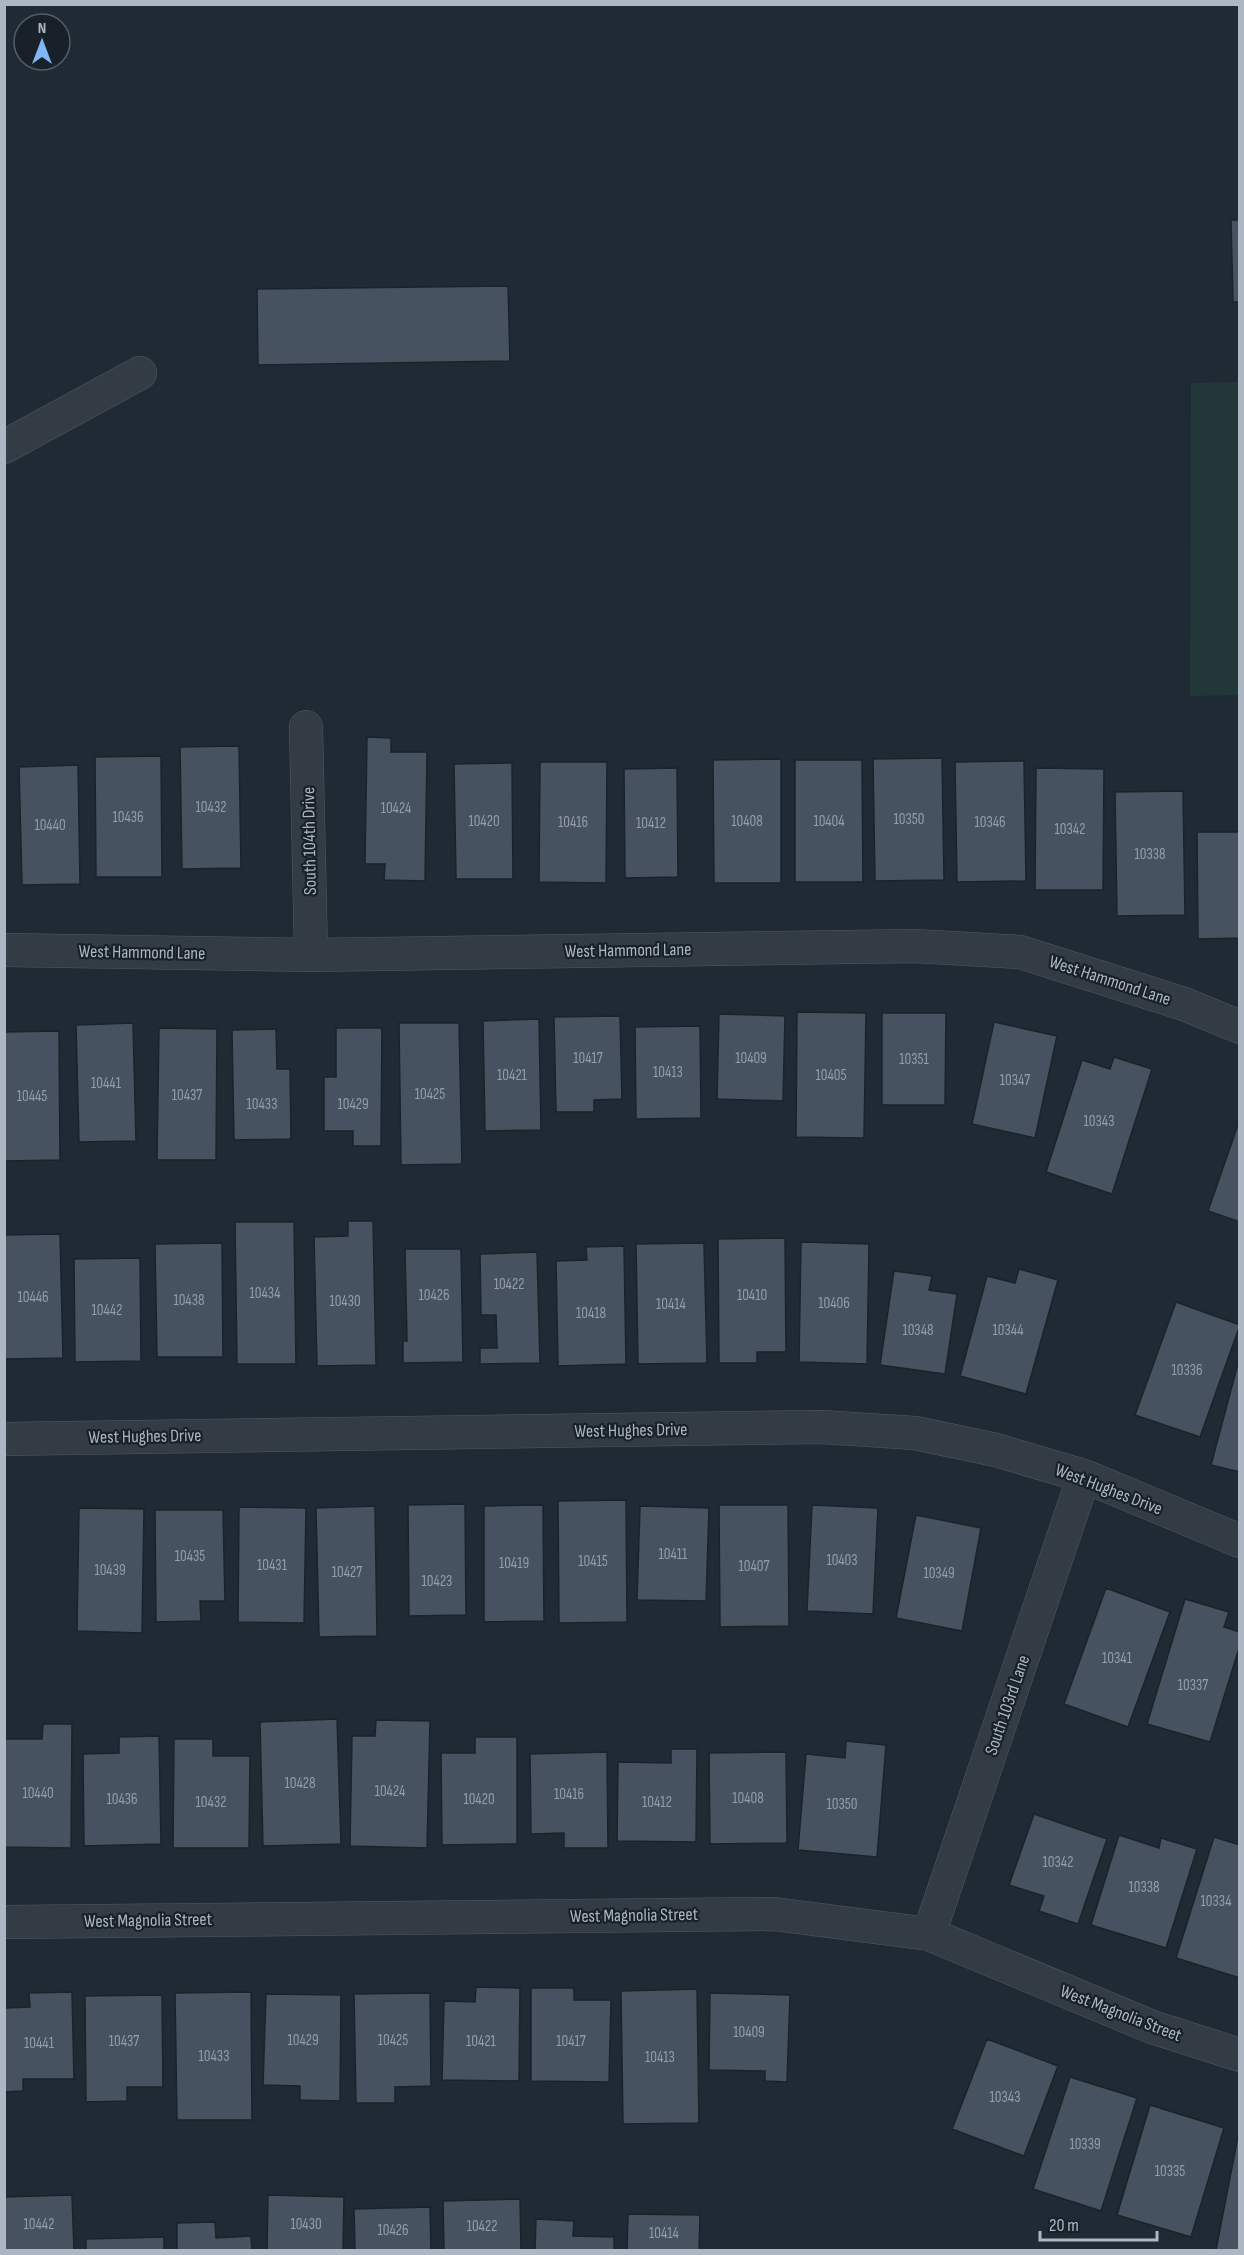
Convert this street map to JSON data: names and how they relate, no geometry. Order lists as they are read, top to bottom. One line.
{"streets":{"street":["South 104th Drive","West Hammond Lane","West Hughes Drive","South 103rd Lane","West Magnolia Street"]},"crossings":[["South 104th Drive","West Hammond Lane"],["West Hughes Drive","South 103rd Lane"],["South 103rd Lane","West Magnolia Street"]],"house_numbers":["10432","10424","10436","10350","10420","10408","10404","10416","10346","10412","10440","10342","10338","10417","10409","10351","10413","10421","10405","10347","10441","10425","10437","10445","10433","10429","10343","10422","10434","10426","10410","10446","10438","10430","10406","10414","10442","10418","10348","10344","10336","10411","10435","10403","10415","10419","10431","10407","10439","10427","10349","10423","10341","10337","10428","10424","10440","10416","10408","10436","10420","10432","10412","10350","10342","10338","10334","10409","10429","10425","10437","10421","10417","10441","10433","10413","10343","10339","10335","10442","10430","10422","10426","10414"],"scale_bar":"20 m","north":"top"}
